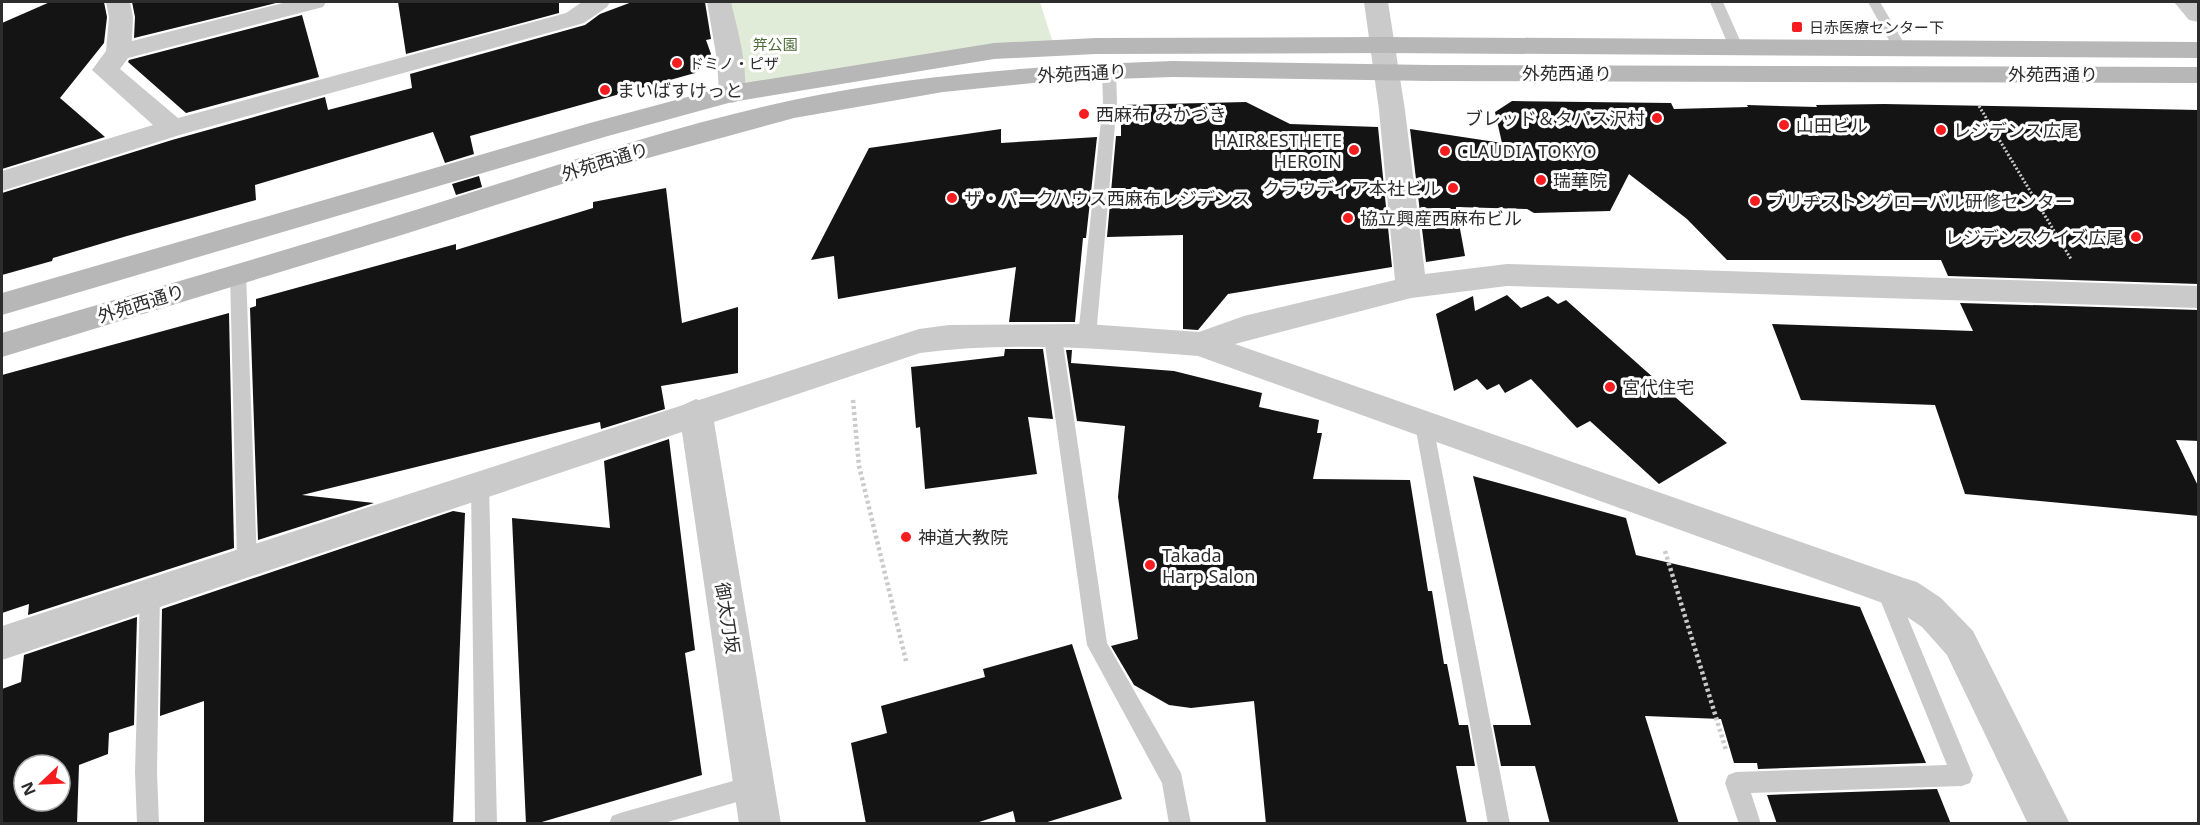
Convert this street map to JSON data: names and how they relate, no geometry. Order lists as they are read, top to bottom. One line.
{"streets":{"main road":["外苑西通り"],"street":["御太刀坂"]},"parks":["笄公園"],"places":{"transit":["日赤医療センター下"],"other":["ドミノ・ピザ","まいばすけっと","西麻布 みかづき","ブレッド＆タパス沢村","山田ビル","レジデンス広尾","HAIR&ESTHETE HEROIN","CLAUDIA TOKYO","瑞華院","クラウディア本社ビル","ザ・パークハウス西麻布レジデンス","ブリヂストングローバル研修センター","協立興産西麻布ビル","レジデンスクイズ広尾","宮代住宅","神道大教院","Takada Harp Salon"]},"north":"bottom left"}
